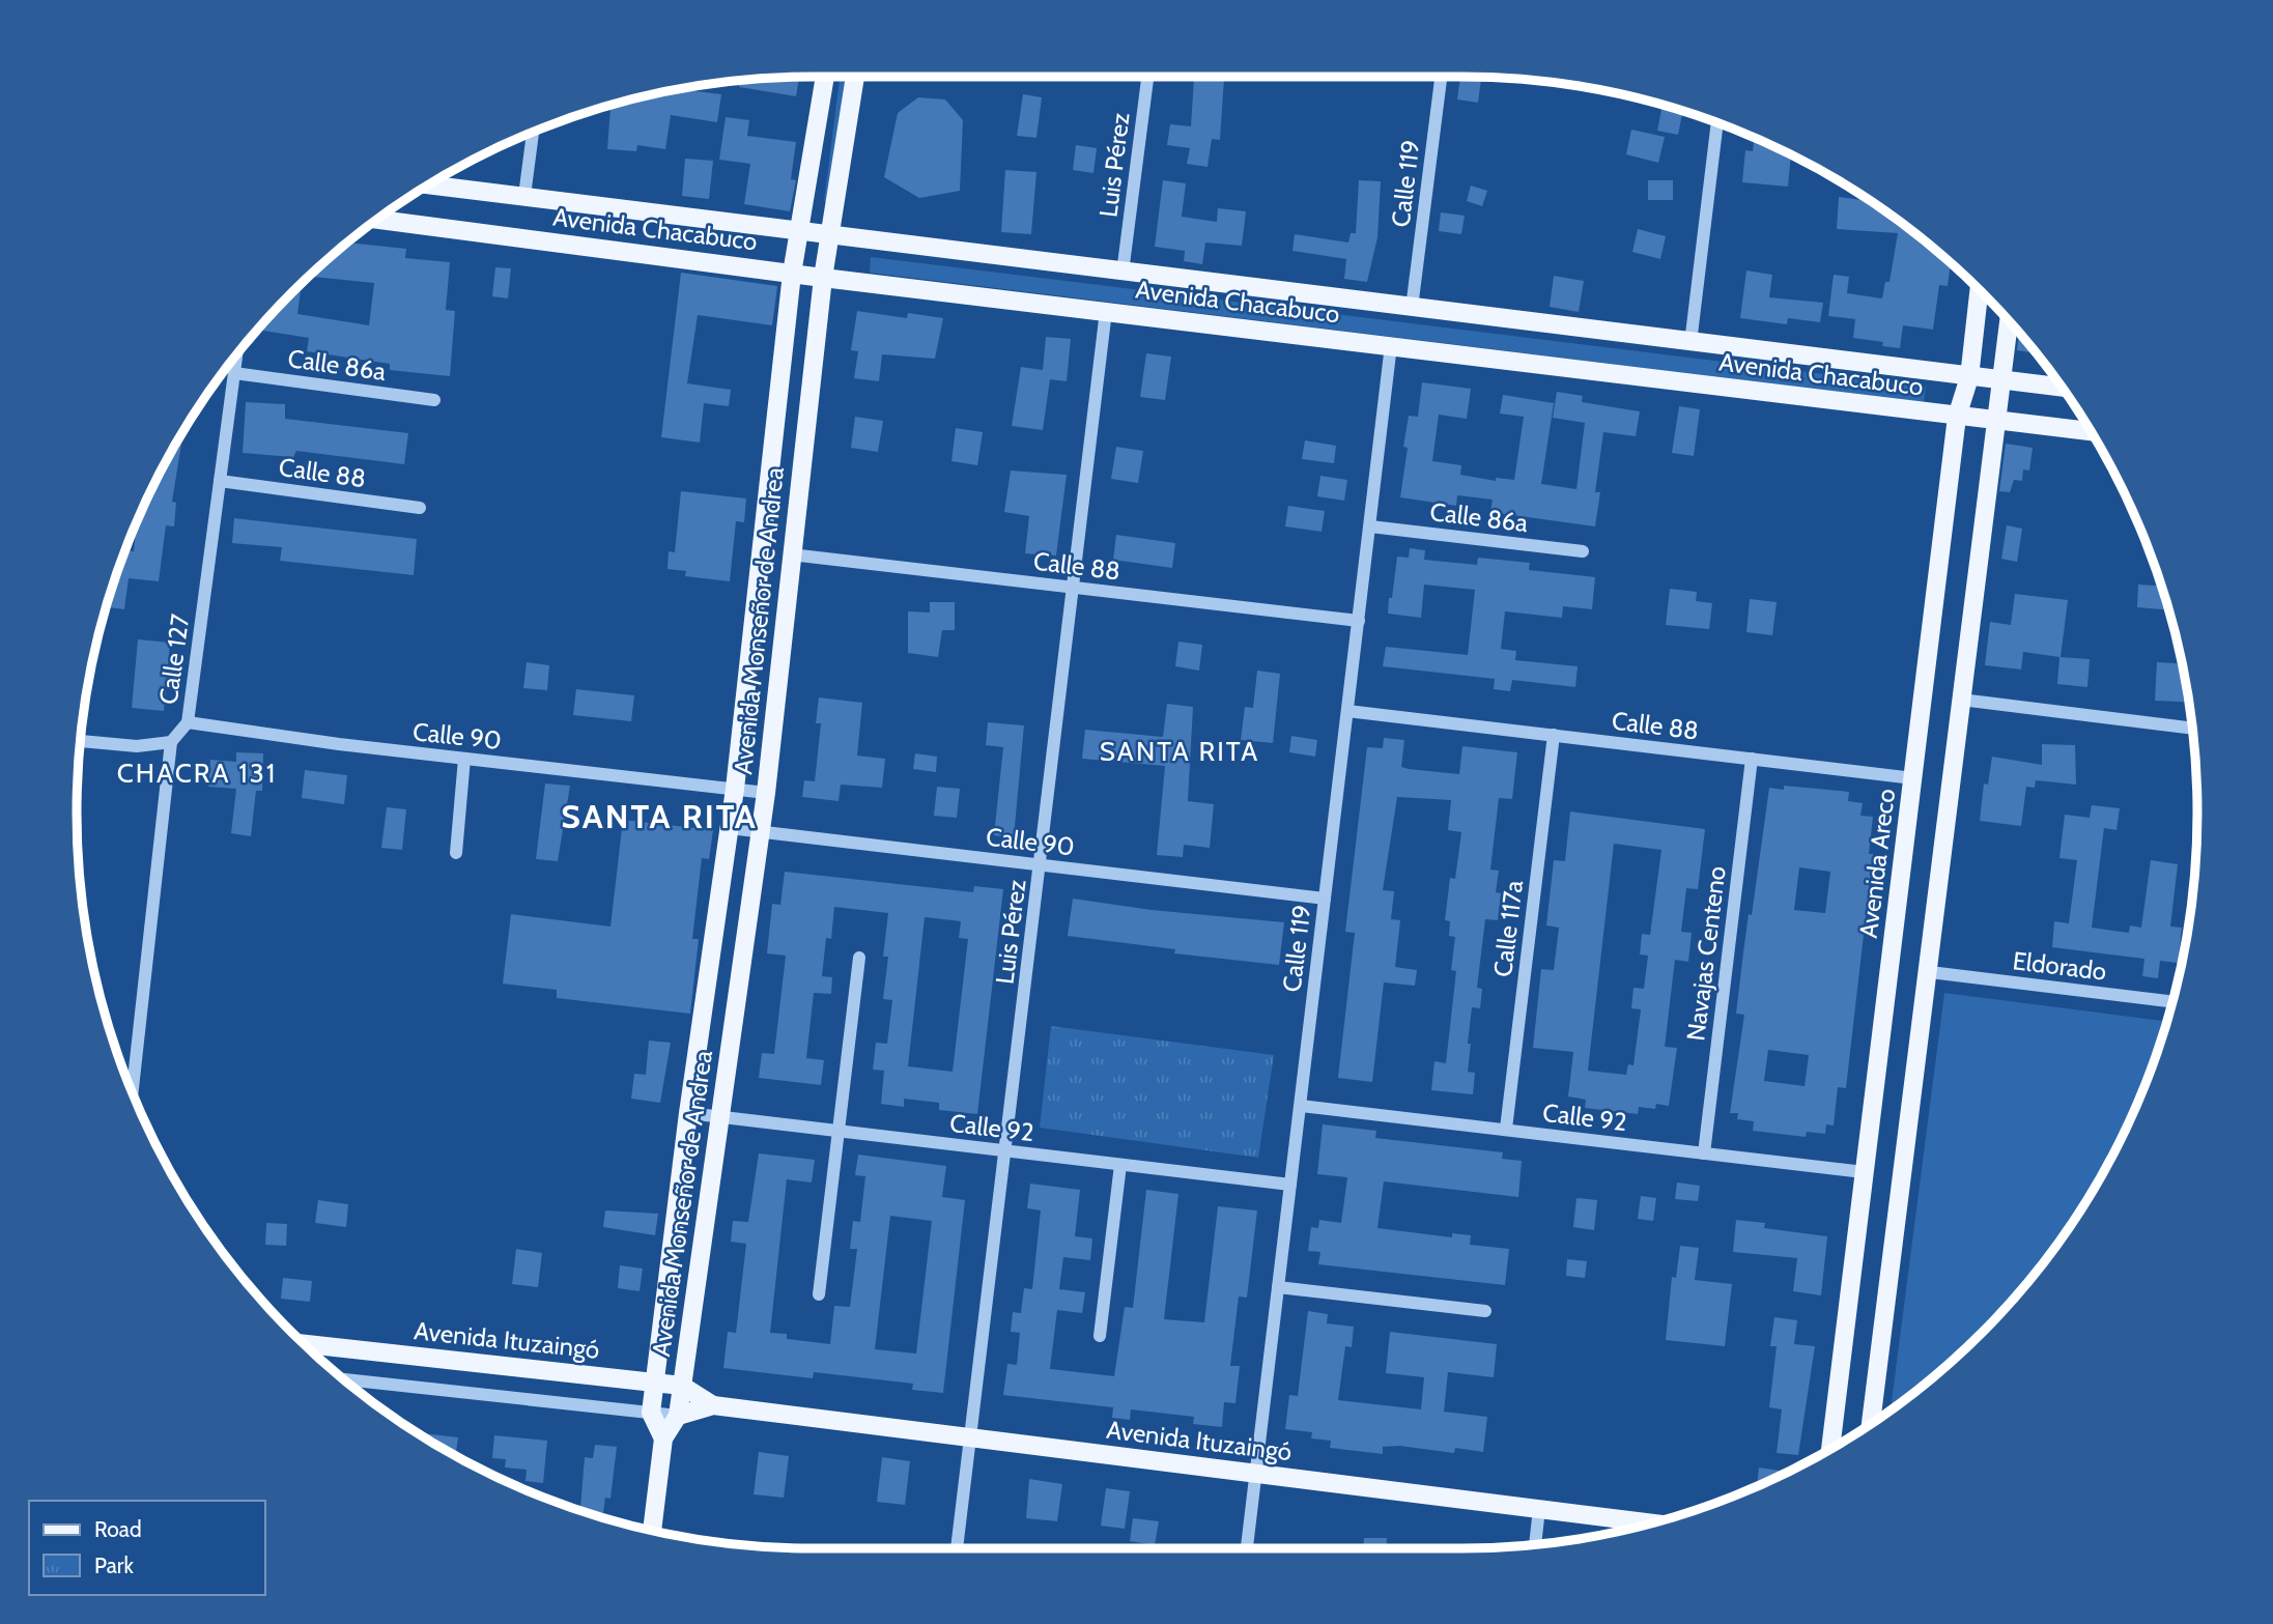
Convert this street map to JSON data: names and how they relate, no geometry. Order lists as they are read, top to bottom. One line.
{"streets":{"main road":["Avenida Chacabuco","Avenida Monseñor de Andrea","Avenida Areco","Avenida Ituzaingó"],"street":["Luis Pérez","Calle 119","Calle 86a","Calle 88","Calle 127","Calle 90","Calle 117a","Navajas Centeno","Eldorado","Calle 92"]},"crossings":[["Luis Pérez","Avenida Chacabuco"],["Luis Pérez","Calle 88"],["Luis Pérez","Calle 90"],["Luis Pérez","Calle 92"],["Luis Pérez","Avenida Ituzaingó"],["Calle 119","Avenida Chacabuco"],["Calle 119","Calle 86a"],["Calle 119","Calle 88"],["Calle 119","Calle 90"],["Calle 119","Calle 92"],["Calle 119","Avenida Ituzaingó"],["Avenida Chacabuco","Avenida Monseñor de Andrea"],["Avenida Chacabuco","Avenida Areco"],["Calle 86a","Calle 127"],["Calle 88","Avenida Monseñor de Andrea"],["Calle 88","Calle 127"],["Calle 88","Avenida Areco"],["Calle 88","Calle 117a"],["Calle 88","Navajas Centeno"],["Avenida Monseñor de Andrea","Calle 90"],["Avenida Monseñor de Andrea","Calle 92"],["Avenida Monseñor de Andrea","Avenida Ituzaingó"],["Calle 127","Calle 90"],["Avenida Areco","Calle 92"],["Calle 117a","Calle 92"],["Navajas Centeno","Calle 92"]],"districts":["SANTA RITA","CHACRA 131","SANTA RITA"],"legend":["Road","Park"]}
